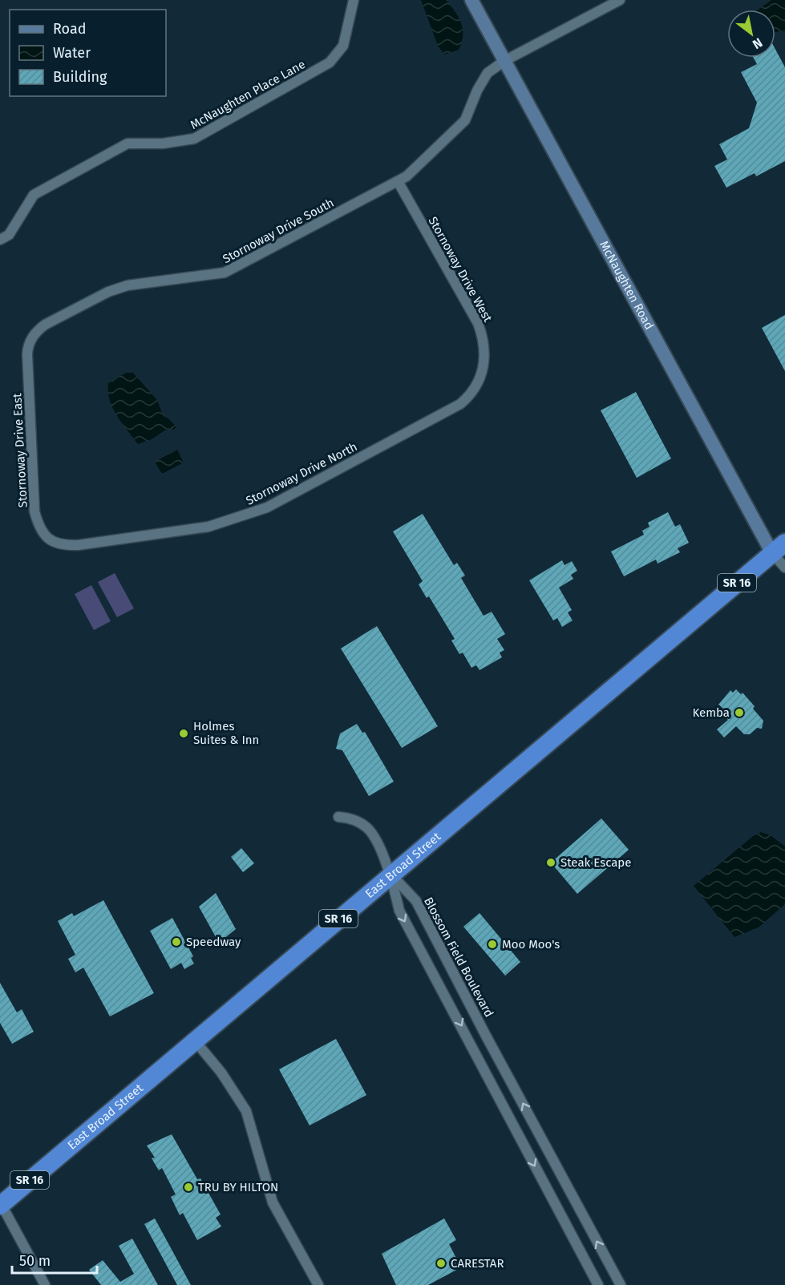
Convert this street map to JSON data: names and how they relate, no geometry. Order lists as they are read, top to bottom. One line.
{"streets":{"highway":["SR 16","East Broad Street"],"street":["McNaughten Place Lane","Stornoway Drive South","Stornoway Drive West","McNaughten Road","Stornoway Drive East","Stornoway Drive North","Blossom Field Boulevard"]},"crossings":[["Stornoway Drive South","Stornoway Drive West"],["Stornoway Drive South","McNaughten Road"],["Stornoway Drive South","Stornoway Drive East"],["Stornoway Drive West","Stornoway Drive North"],["McNaughten Road","East Broad Street"],["Stornoway Drive East","Stornoway Drive North"],["East Broad Street","Blossom Field Boulevard"]],"places":["Kemba","Holmes Suites & Inn","Steak Escape","Speedway","Moo Moo's","TRU BY HILTON","CARESTAR"],"legend":["Road","Water","Building"],"scale_bar":"50 m","north":"bottom right"}
